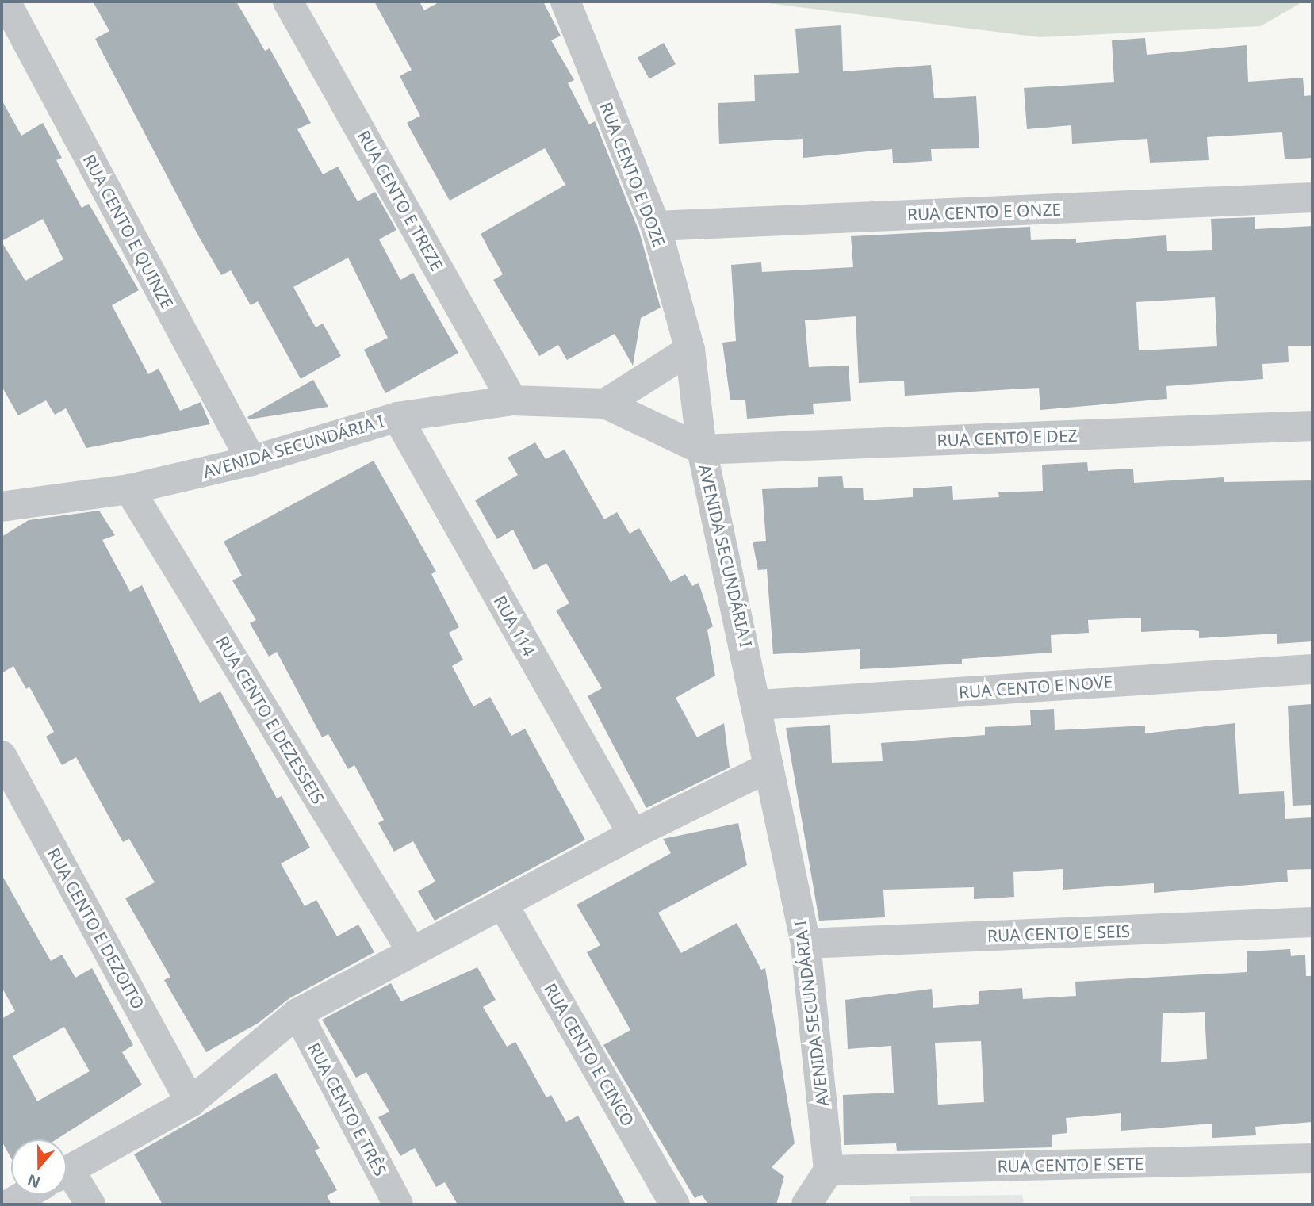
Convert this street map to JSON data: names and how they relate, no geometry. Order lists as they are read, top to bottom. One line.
{"streets":{"street":["RUA CENTO E DOZE","RUA CENTO E TREZE","RUA CENTO E ONZE","RUA CENTO E QUINZE","RUA CENTO E DEZ","AVENIDA SECUNDÁRIA I","RUA 114","RUA CENTO E NOVE","RUA CENTO E DEZESSEIS","RUA CENTO E DEZOITO","RUA CENTO E SEIS","RUA CENTO E CINCO","RUA CENTO E TRÊS","RUA CENTO E SETE"]},"crossings":[["RUA CENTO E DOZE","RUA CENTO E ONZE"],["RUA CENTO E DOZE","RUA CENTO E DEZ"],["RUA CENTO E DOZE","AVENIDA SECUNDÁRIA I"],["RUA CENTO E TREZE","AVENIDA SECUNDÁRIA I"],["RUA CENTO E QUINZE","AVENIDA SECUNDÁRIA I"],["RUA CENTO E DEZ","AVENIDA SECUNDÁRIA I"],["AVENIDA SECUNDÁRIA I","RUA 114"],["AVENIDA SECUNDÁRIA I","RUA CENTO E NOVE"],["AVENIDA SECUNDÁRIA I","RUA CENTO E DEZESSEIS"],["AVENIDA SECUNDÁRIA I","RUA CENTO E SEIS"],["AVENIDA SECUNDÁRIA I","RUA CENTO E SETE"]],"north":"bottom"}
